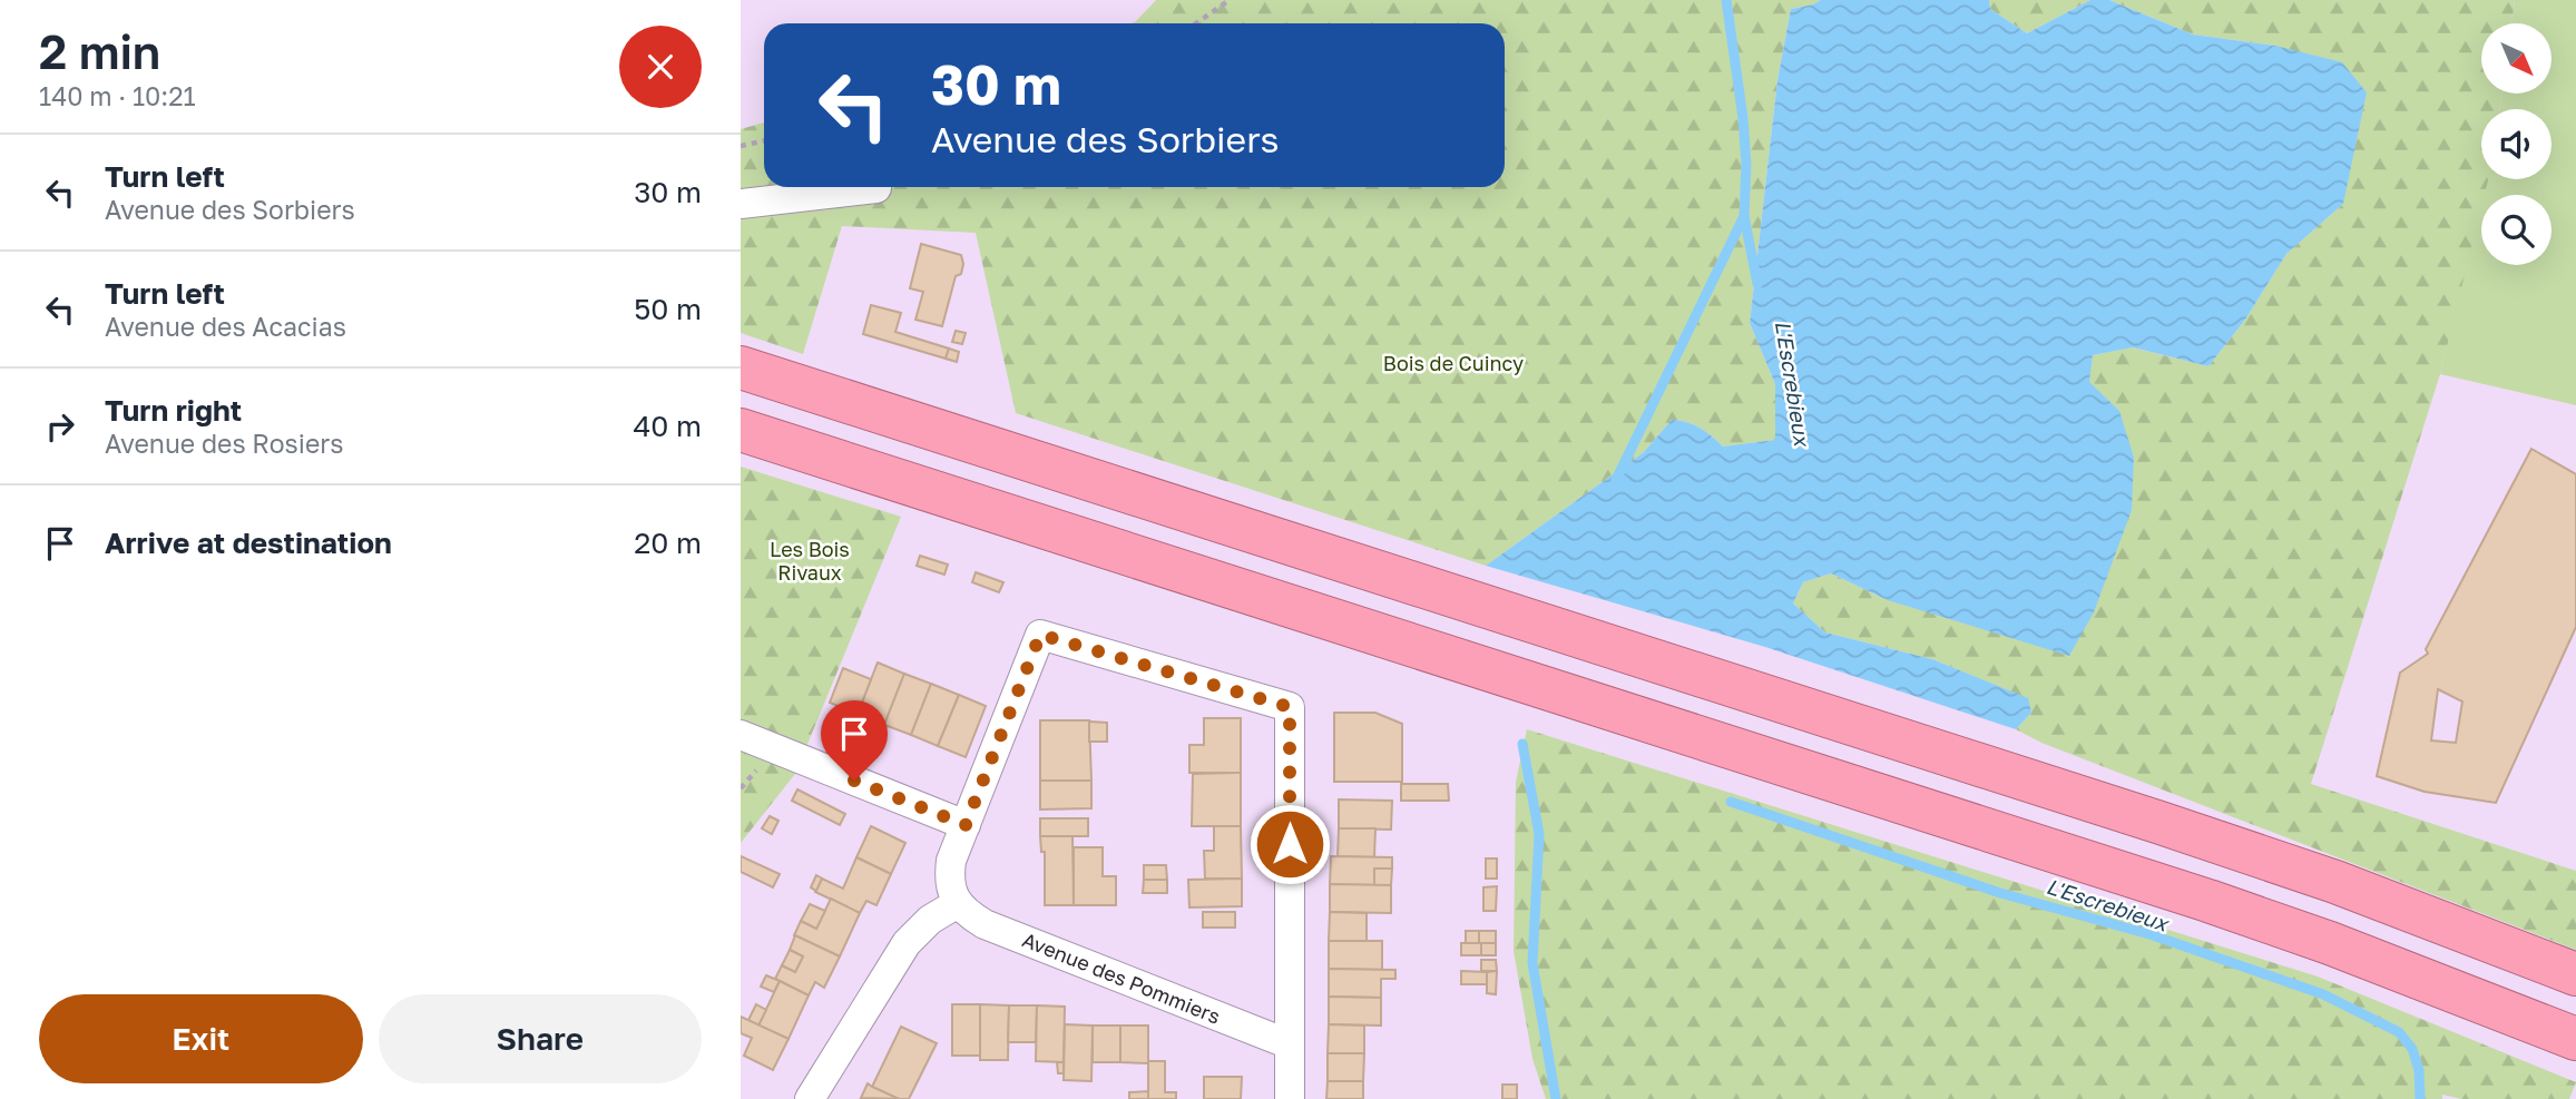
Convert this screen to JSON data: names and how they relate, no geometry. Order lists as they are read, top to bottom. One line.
{"streets":{"street":["Avenue des Pommiers"]},"water":["L'Escrebieux"],"parks":["Bois de Cuincy","Les Bois Rivaux"],"north":"bottom right","page":{"heading":["2 min","140 m · 10:21"],"turn":["30 m","Avenue des Sorbiers"],"list":[{"name":"Turn left","note":"Avenue des Sorbiers","value":"30 m"},{"name":"Turn left","note":"Avenue des Acacias","value":"50 m"},{"name":"Turn right","note":"Avenue des Rosiers","value":"40 m"},{"name":"Arrive at destination","value":"20 m"}],"buttons":["Exit","Share"]}}
